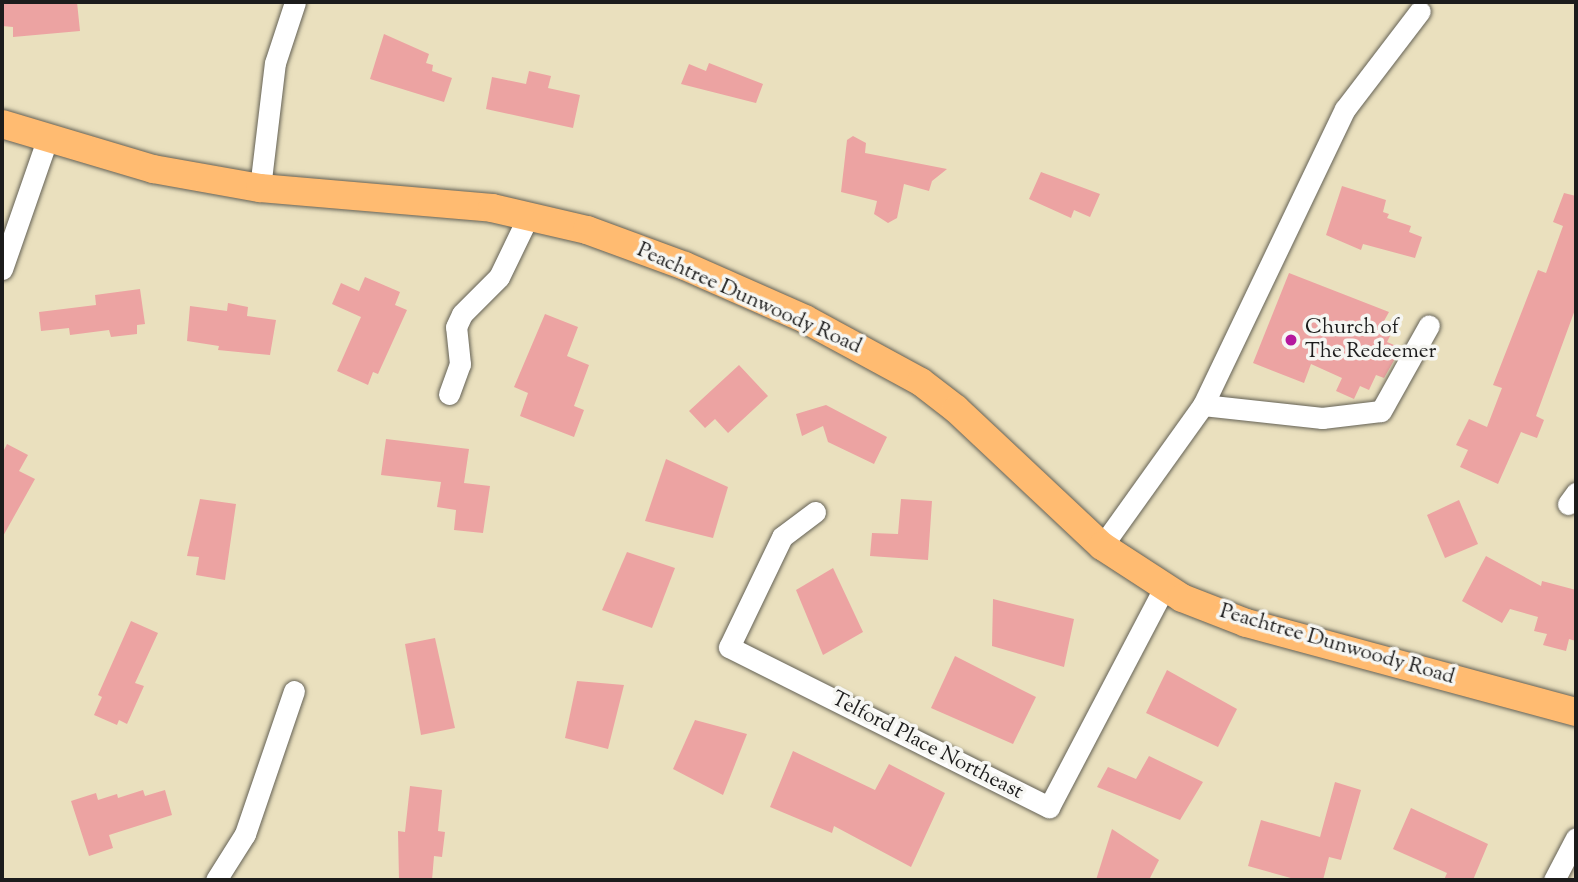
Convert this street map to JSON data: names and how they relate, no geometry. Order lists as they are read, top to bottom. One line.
{"streets":{"main road":["Peachtree Dunwoody Road"],"street":["Telford Place Northeast"]},"crossings":[["Peachtree Dunwoody Road","Telford Place Northeast"]],"places":["Church of The Redeemer"]}
